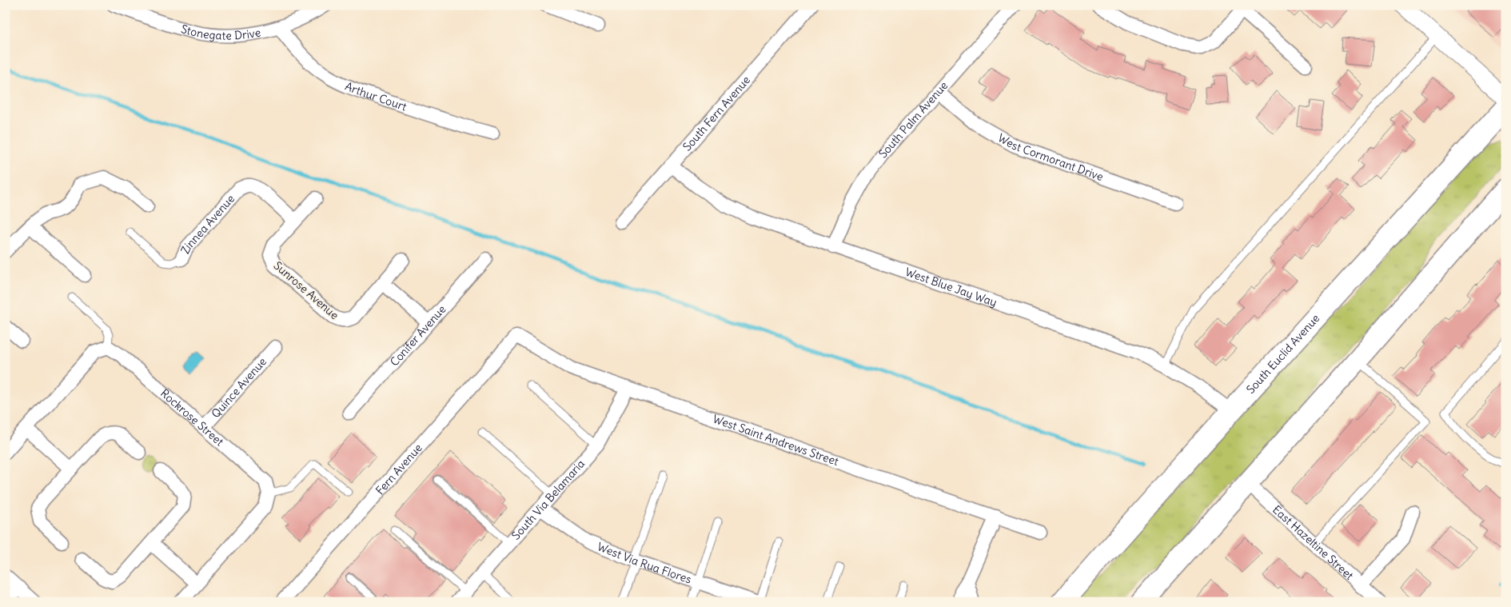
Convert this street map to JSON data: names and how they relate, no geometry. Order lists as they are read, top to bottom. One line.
{"streets":{"main road":["South Euclid Avenue"],"street":["Stonegate Drive","Arthur Court","South Fern Avenue","South Palm Avenue","West Cormorant Drive","Zinnea Avenue","West Blue Jay Way","Sunrose Avenue","Conifer Avenue","Quince Avenue","Rockrose Street","West Saint Andrews Street","Fern Avenue","South Via Belamaria","East Hazeltine Street","West Via Rua Flores"]},"crossings":[["Stonegate Drive","Arthur Court"],["South Fern Avenue","West Blue Jay Way"],["South Palm Avenue","West Cormorant Drive"],["South Palm Avenue","West Blue Jay Way"],["Zinnea Avenue","Sunrose Avenue"],["West Blue Jay Way","South Euclid Avenue"],["Quince Avenue","Rockrose Street"],["West Saint Andrews Street","Fern Avenue"],["West Saint Andrews Street","South Via Belamaria"],["South Via Belamaria","West Via Rua Flores"]]}
